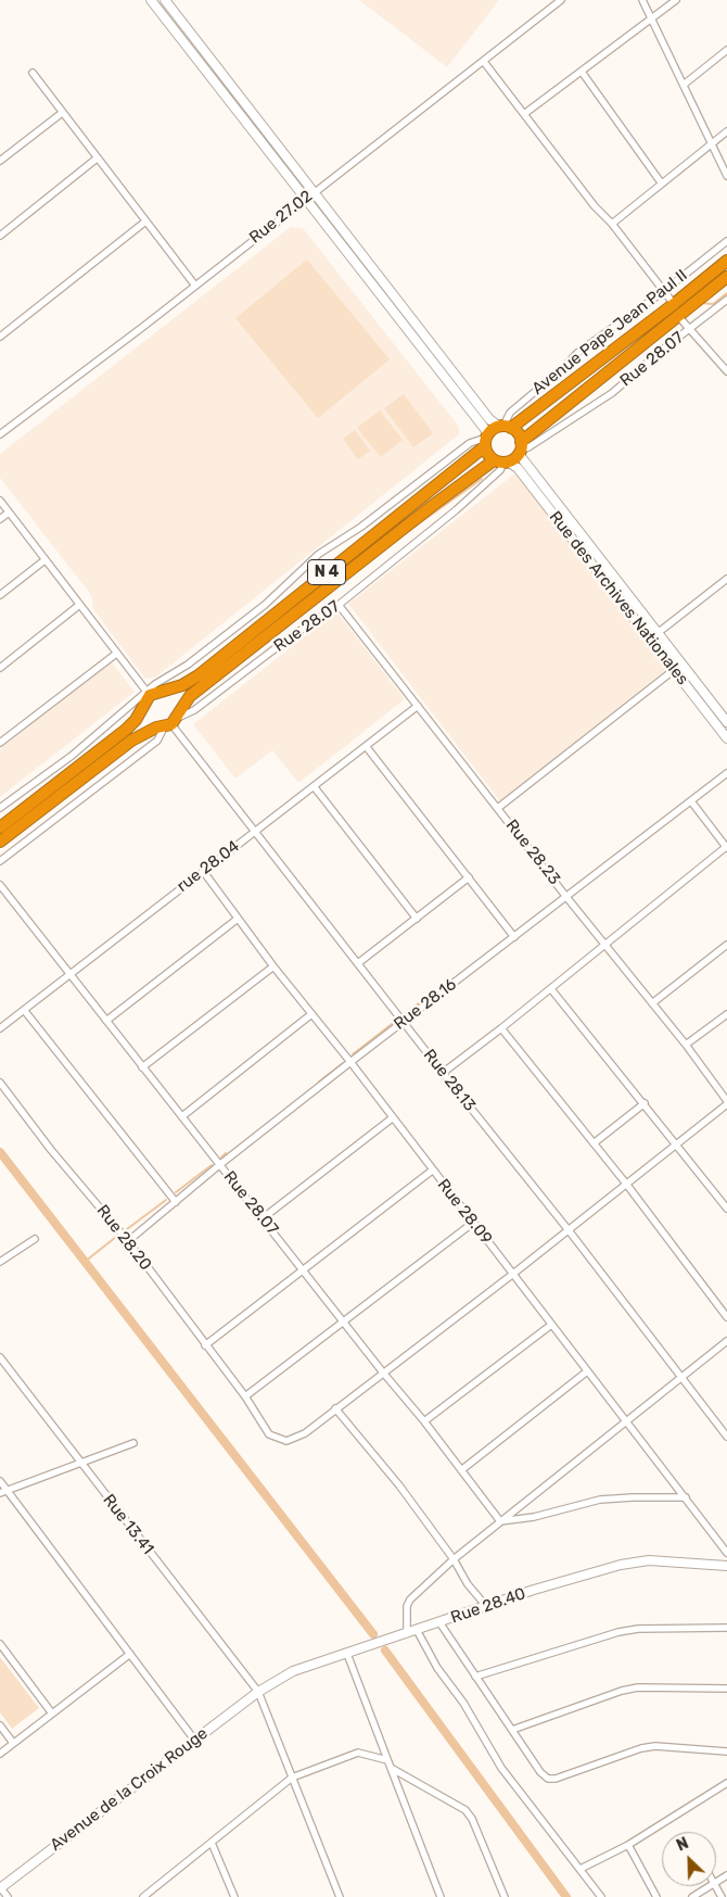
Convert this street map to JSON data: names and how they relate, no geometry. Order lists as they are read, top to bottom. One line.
{"streets":{"highway":["Avenue Pape Jean Paul II","N 4"],"street":["Rue 27.02","Rue 28.07","Rue des Archives Nationales","Rue 28.23","rue 28.04","Rue 28.16","Rue 28.13","Rue 28.09","Rue 28.20","Rue 13.41","Rue 28.40","Avenue de la Croix Rouge"]},"crossings":[["Avenue Pape Jean Paul II","Rue 28.07"],["Avenue Pape Jean Paul II","Rue des Archives Nationales"],["Avenue Pape Jean Paul II","Rue 28.13"],["Rue 28.07","Rue des Archives Nationales"],["Rue 28.07","Rue 28.23"],["Rue 28.07","rue 28.04"],["Rue 28.07","Rue 28.16"],["Rue 28.07","Rue 28.13"],["Rue 28.23","rue 28.04"],["Rue 28.23","Rue 28.16"],["rue 28.04","Rue 28.13"],["rue 28.04","Rue 28.09"],["Rue 28.16","Rue 28.13"],["Rue 28.16","Rue 28.09"],["Rue 28.16","Rue 28.20"],["Rue 13.41","Rue 28.40"],["Rue 13.41","Avenue de la Croix Rouge"],["Rue 28.40","Avenue de la Croix Rouge"]],"north":"top left"}
